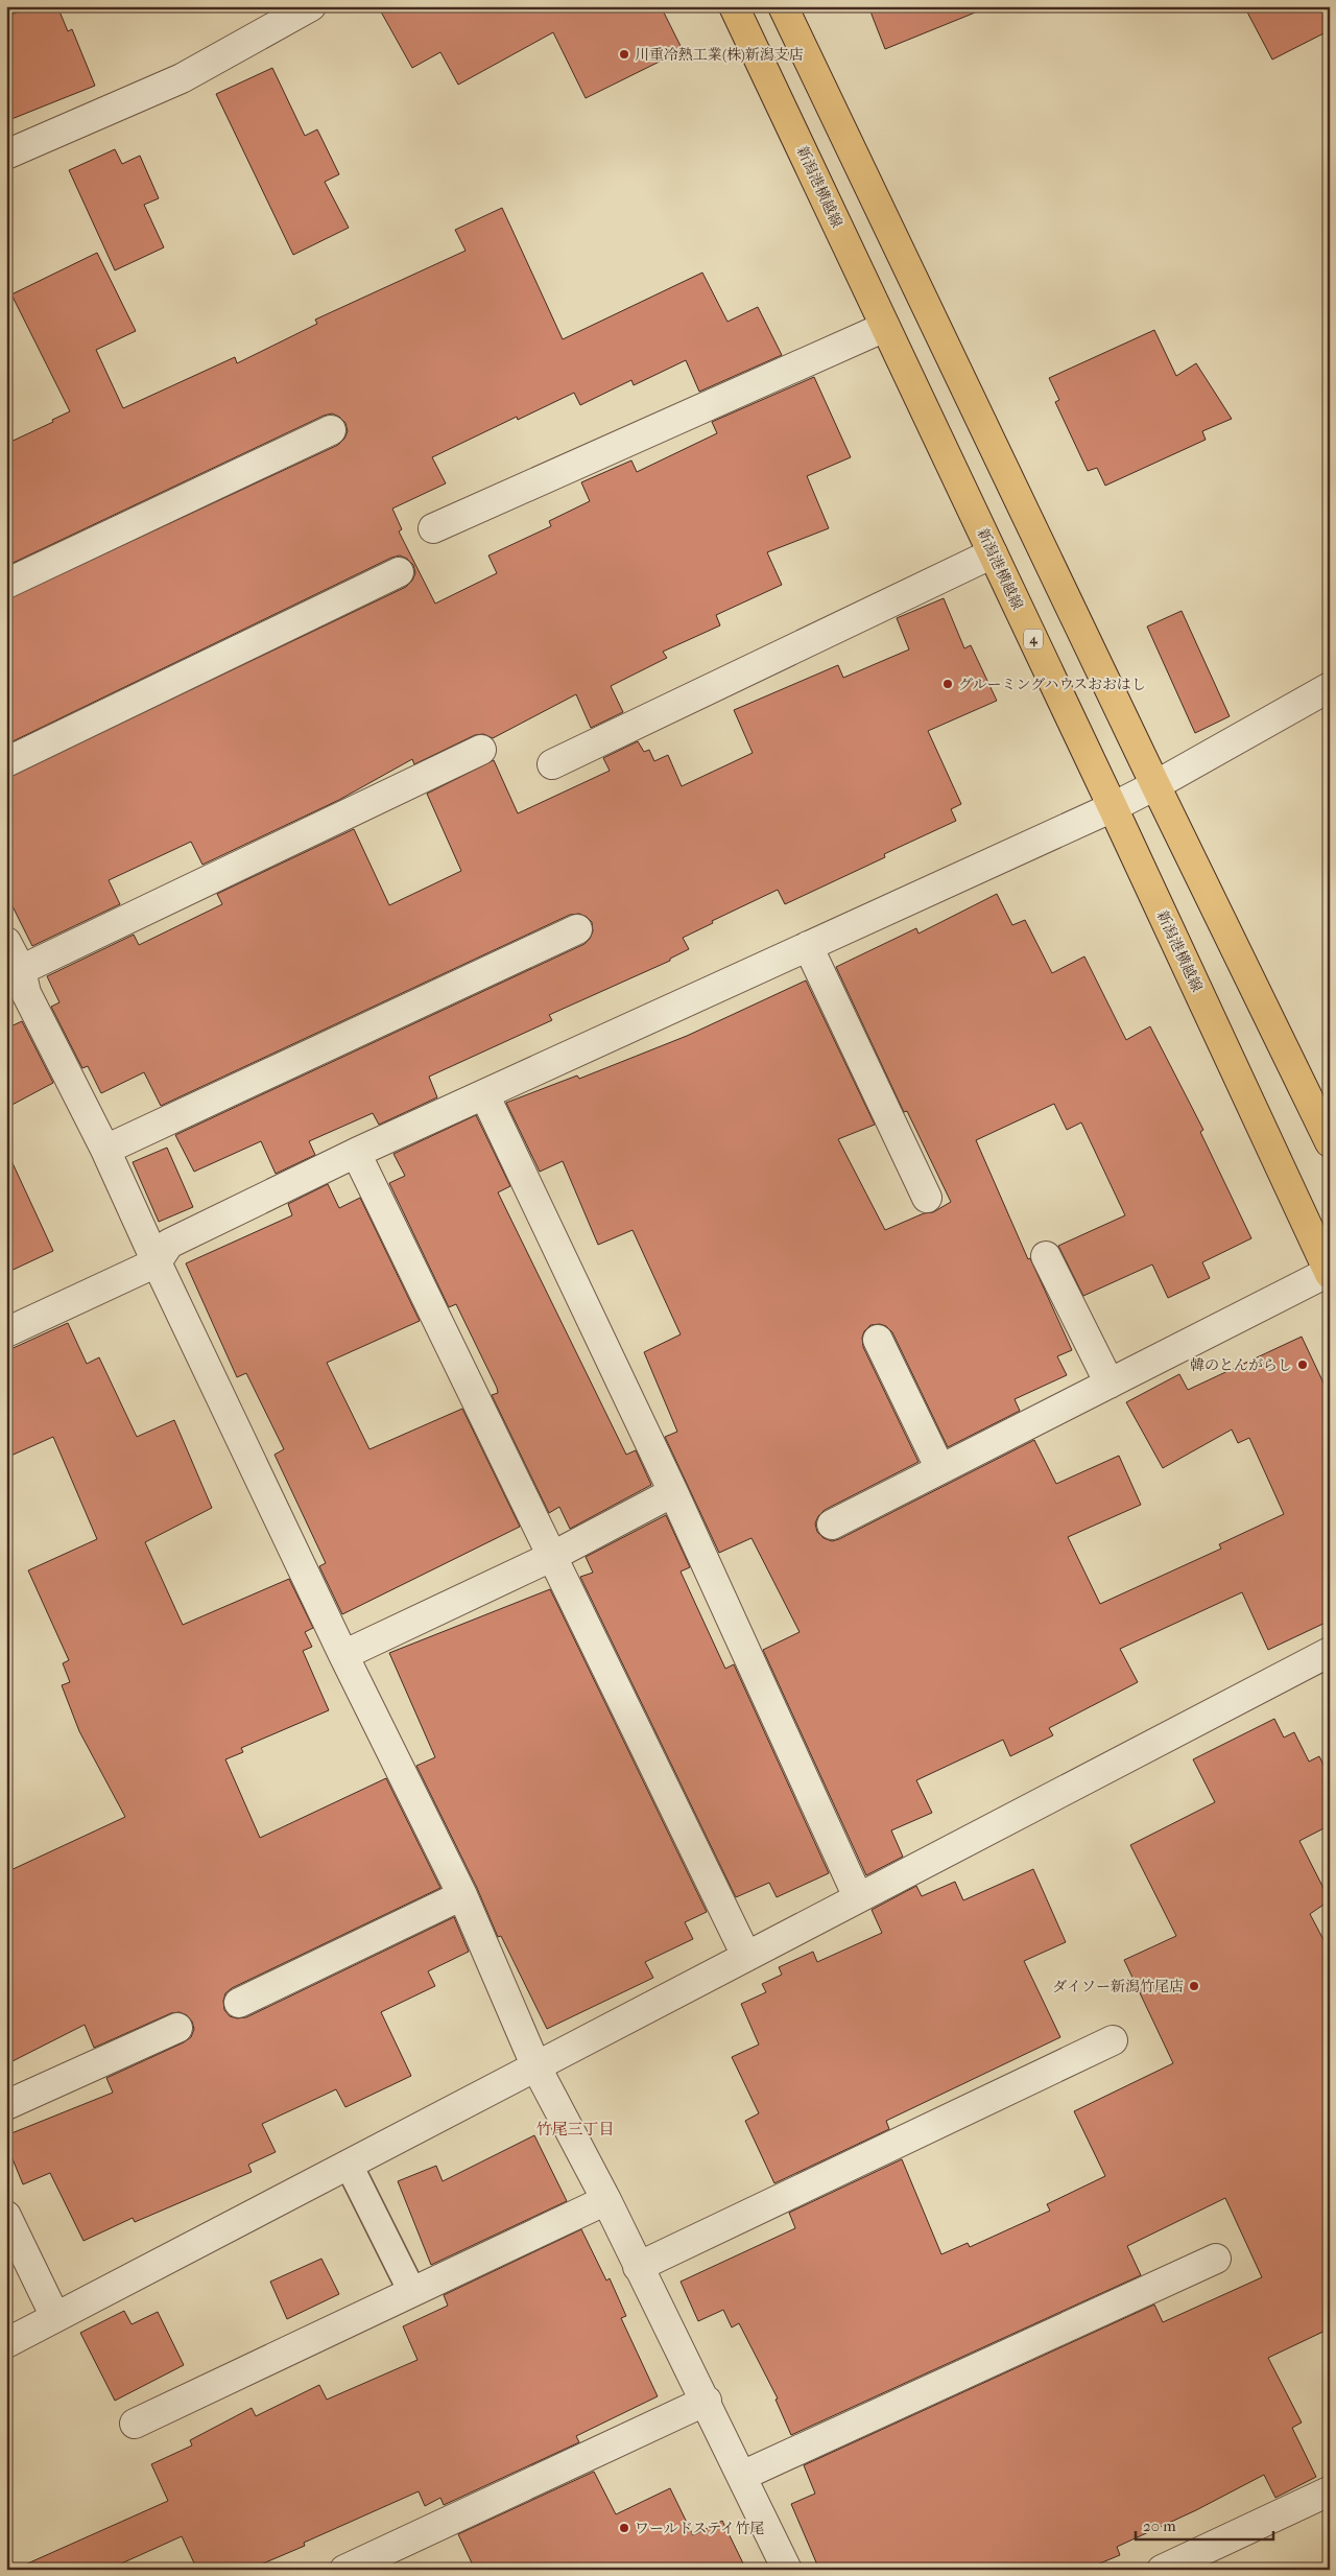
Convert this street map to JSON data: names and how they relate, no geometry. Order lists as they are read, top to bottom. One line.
{"streets":{"main road":["新潟港横越線","4"]},"districts":["竹尾三丁目"],"places":["川重冷熱工業(株)新潟支店","グルーミングハウスおおはし","韓のとんがらし","ダイソー新潟竹尾店","ワールドステイ竹尾"],"scale_bar":"20 m"}
